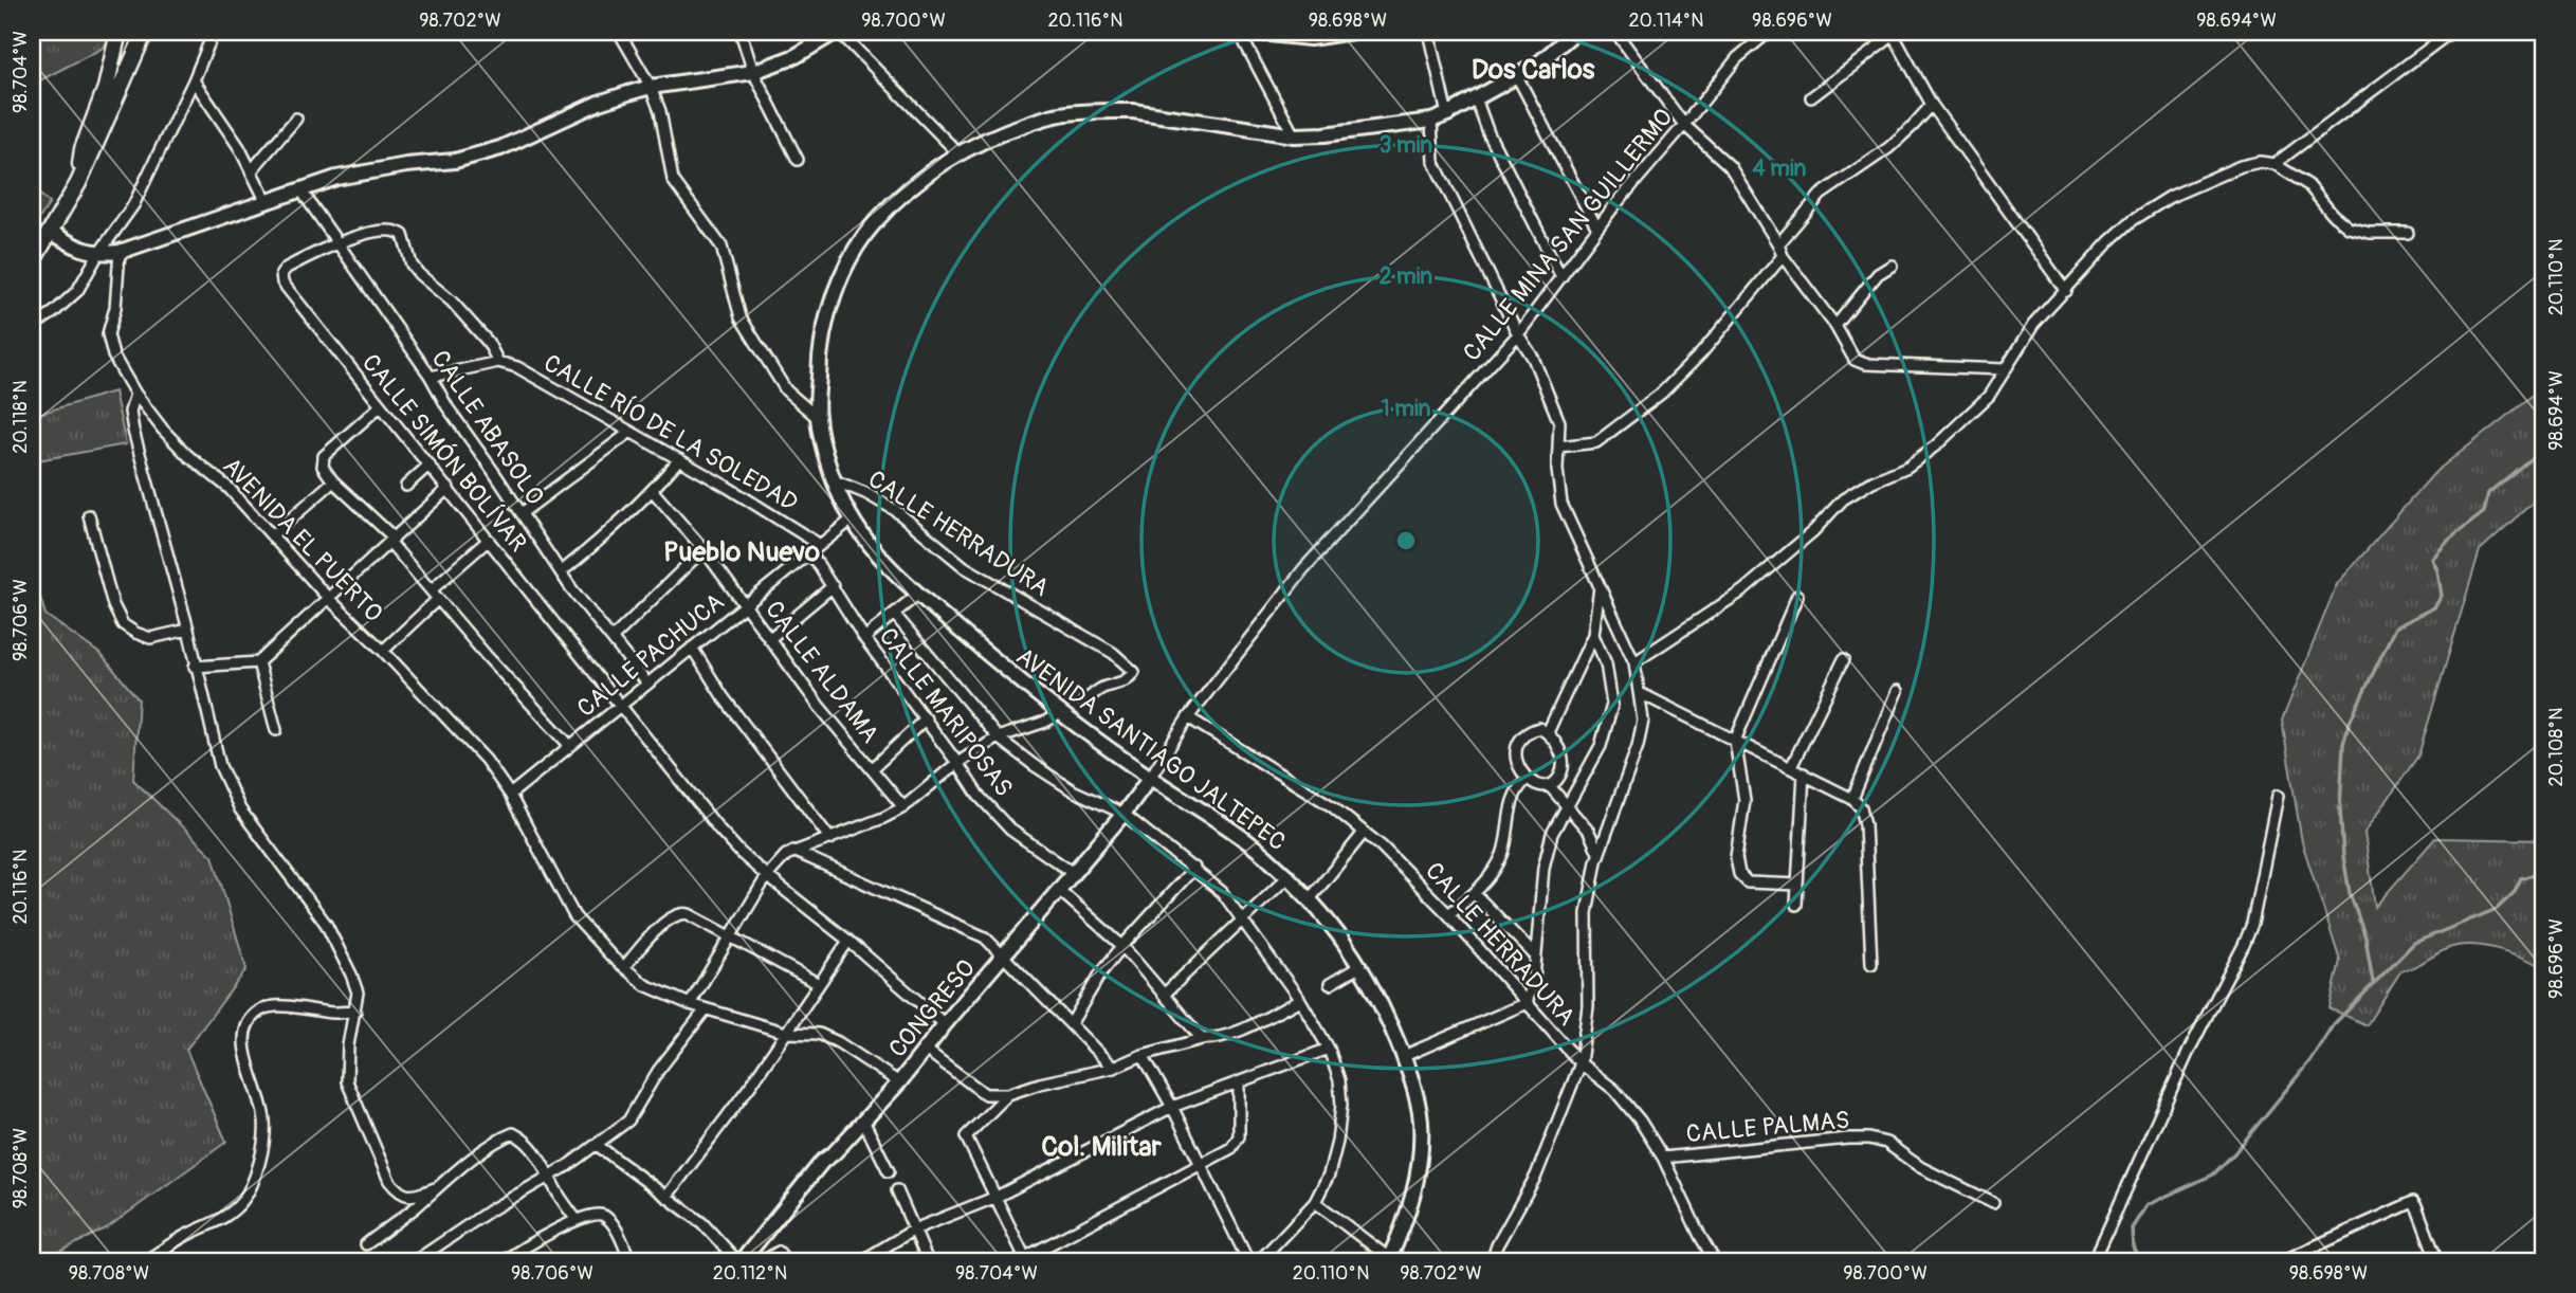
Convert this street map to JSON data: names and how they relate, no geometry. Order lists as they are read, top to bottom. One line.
{"streets":{"street":["CALLE MINA SAN GUILLERMO","CALLE ABASOLO","CALLE RÍO DE LA SOLEDAD","CALLE SIMÓN BOLÍVAR","CALLE HERRADURA","AVENIDA EL PUERTO","CALLE PACHUCA","CALLE ALDAMA","CALLE MARIPOSAS","AVENIDA SANTIAGO JALTEPEC","CONGRESO","CALLE PALMAS"]},"crossings":[["CALLE MINA SAN GUILLERMO","CALLE HERRADURA"],["CALLE MINA SAN GUILLERMO","AVENIDA SANTIAGO JALTEPEC"],["CALLE MINA SAN GUILLERMO","CONGRESO"],["CALLE ABASOLO","CALLE SIMÓN BOLÍVAR"],["CALLE ABASOLO","CALLE PACHUCA"],["CALLE RÍO DE LA SOLEDAD","CALLE PACHUCA"],["CALLE SIMÓN BOLÍVAR","CALLE PACHUCA"],["CALLE SIMÓN BOLÍVAR","CONGRESO"],["CALLE HERRADURA","AVENIDA SANTIAGO JALTEPEC"],["CALLE HERRADURA","CALLE PALMAS"],["AVENIDA EL PUERTO","CALLE PACHUCA"],["AVENIDA EL PUERTO","CONGRESO"],["CALLE PACHUCA","CALLE ALDAMA"],["CALLE PACHUCA","CALLE MARIPOSAS"],["CALLE PACHUCA","AVENIDA SANTIAGO JALTEPEC"],["CALLE MARIPOSAS","CONGRESO"],["AVENIDA SANTIAGO JALTEPEC","CONGRESO"]],"districts":["Dos Carlos","Pueblo Nuevo","Col. Militar"],"coordinates":["98.702°W","98.700°W","20.116°N","98.698°W","20.114°N","98.696°W","98.694°W","98.704°W","20.110°N","20.118°N","98.706°W","20.108°N","98.708°W","20.112°N"],"rings":["3 min","4 min","2 min","1 min"]}
